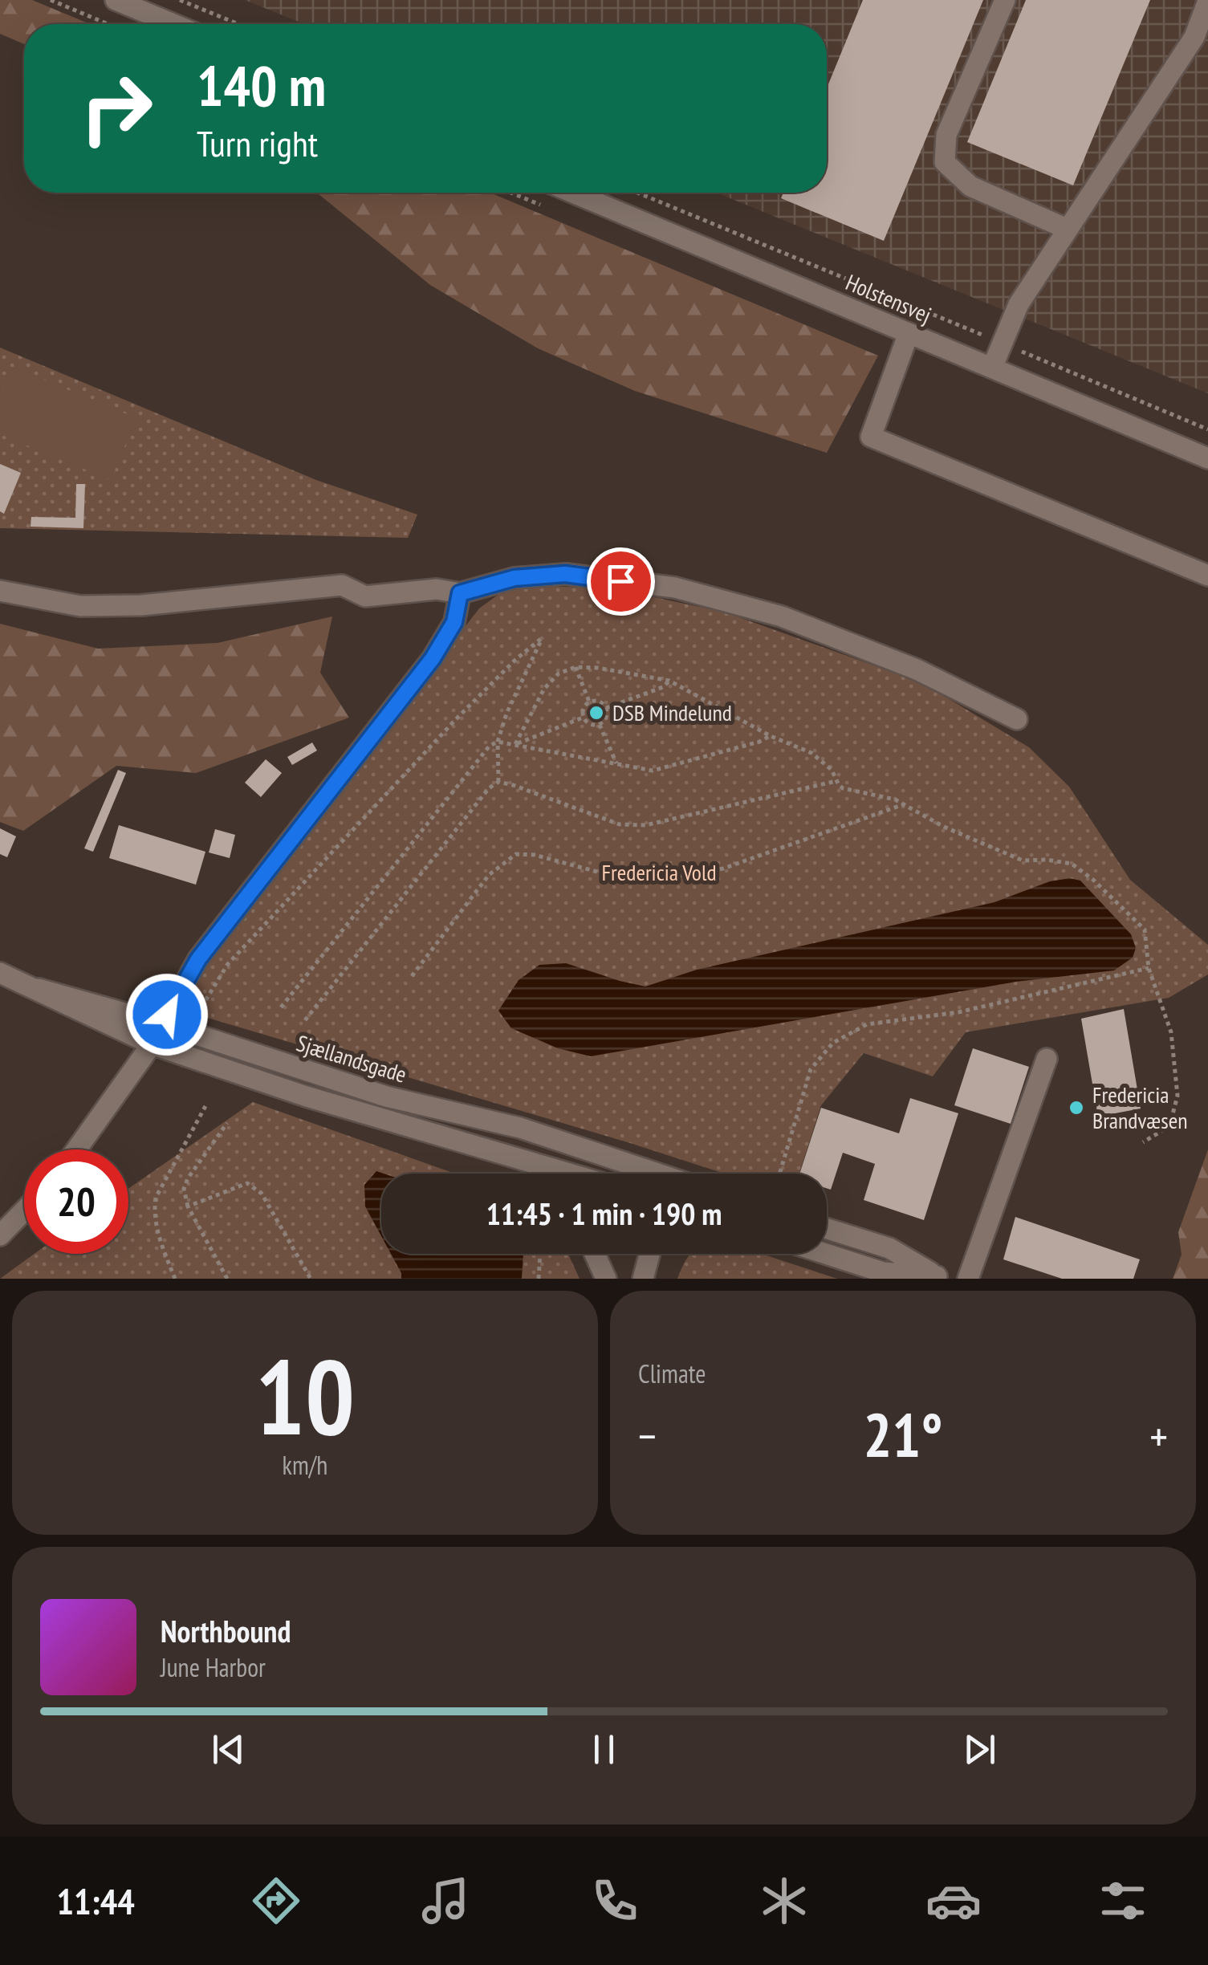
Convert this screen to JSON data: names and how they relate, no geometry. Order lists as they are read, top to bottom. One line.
{"streets":{"street":["Holstensvej","Sjællandsgade"]},"parks":["Fredericia Vold"],"places":["DSB Mindelund","Fredericia Brandvæsen"],"page":{"turn":["140 m","Turn right"],"limit":"20","trip":"11:45 · 1 min · 190 m","tile":[["10","km/h"],"Climate"],"heat":["−","21°","+"],"song":["Northbound","June Harbor"],"tabs":"11:44"}}
